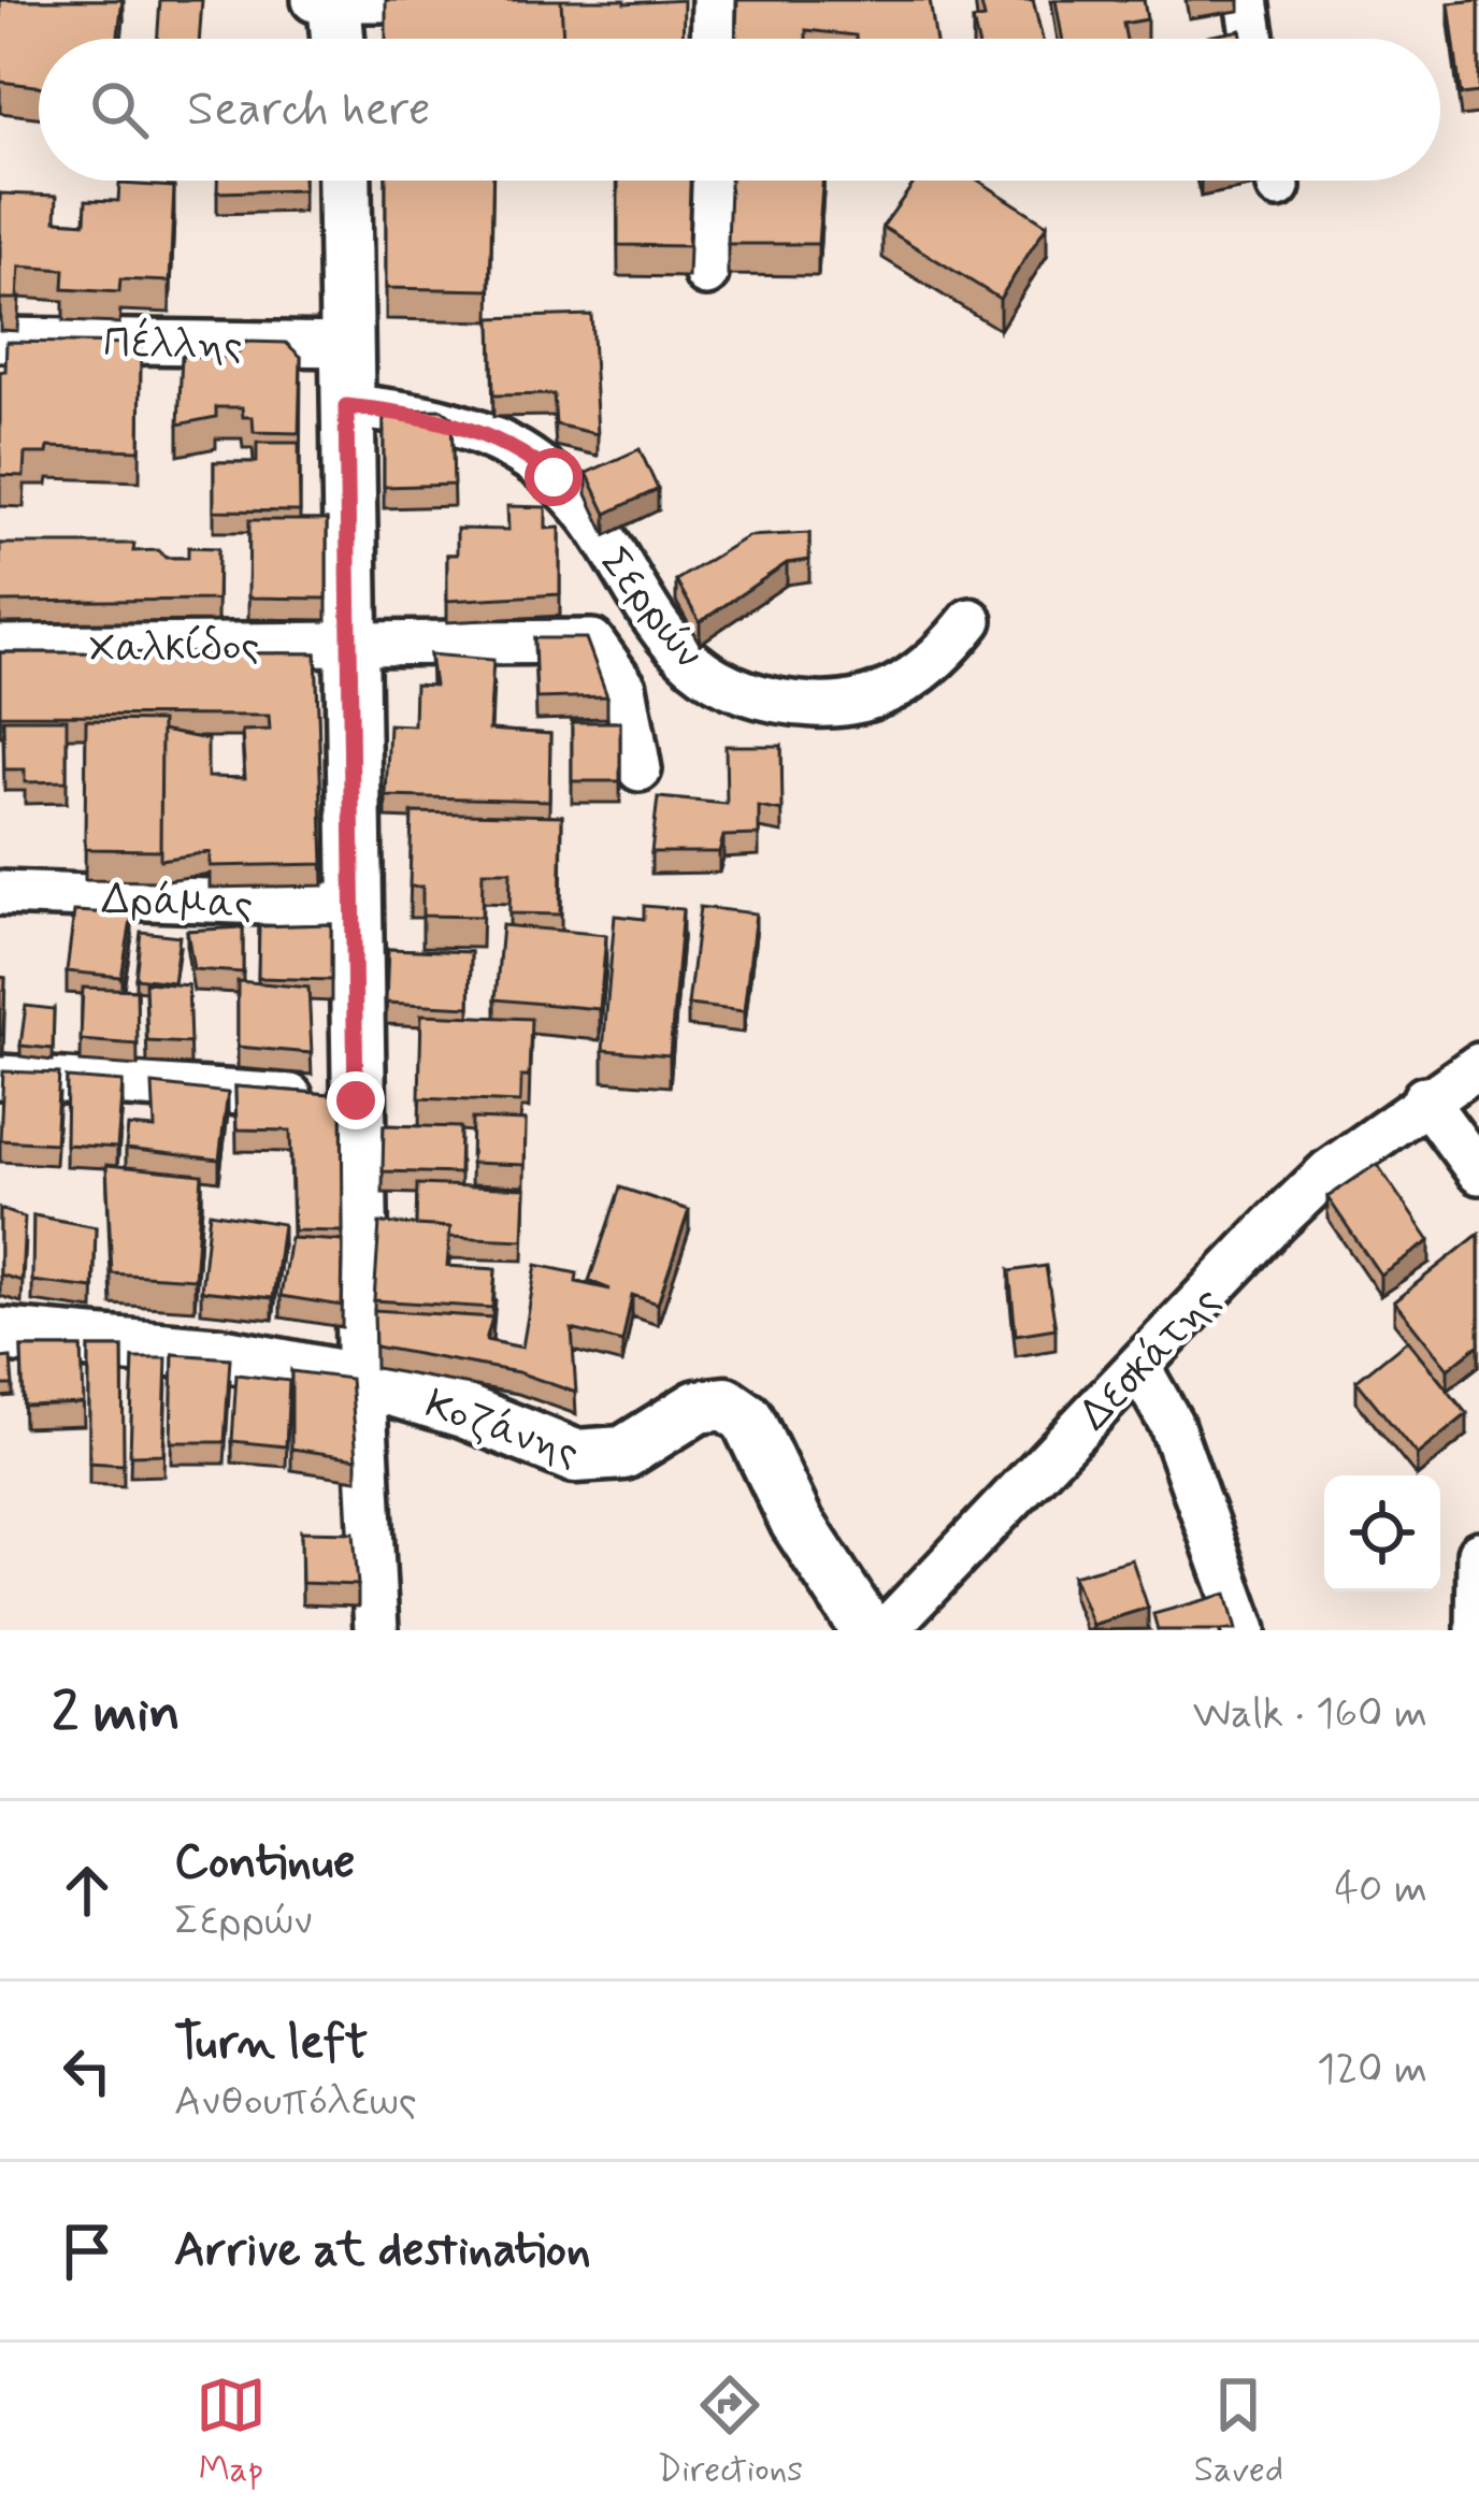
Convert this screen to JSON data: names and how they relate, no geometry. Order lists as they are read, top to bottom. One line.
{"streets":{"street":["Πέλλης","Σερρών","Χαλκίδος","Δράμας","Δεσκάτης","Κοζάνης"]},"page":{"search":"Search here","heading":["2 min","Walk · 160 m"],"list":[["Continue","Σερρών","40 m"],["Turn left","Ανθουπόλεως","120 m"],"Arrive at destination"],"nav":["Map","Directions","Saved"]}}
